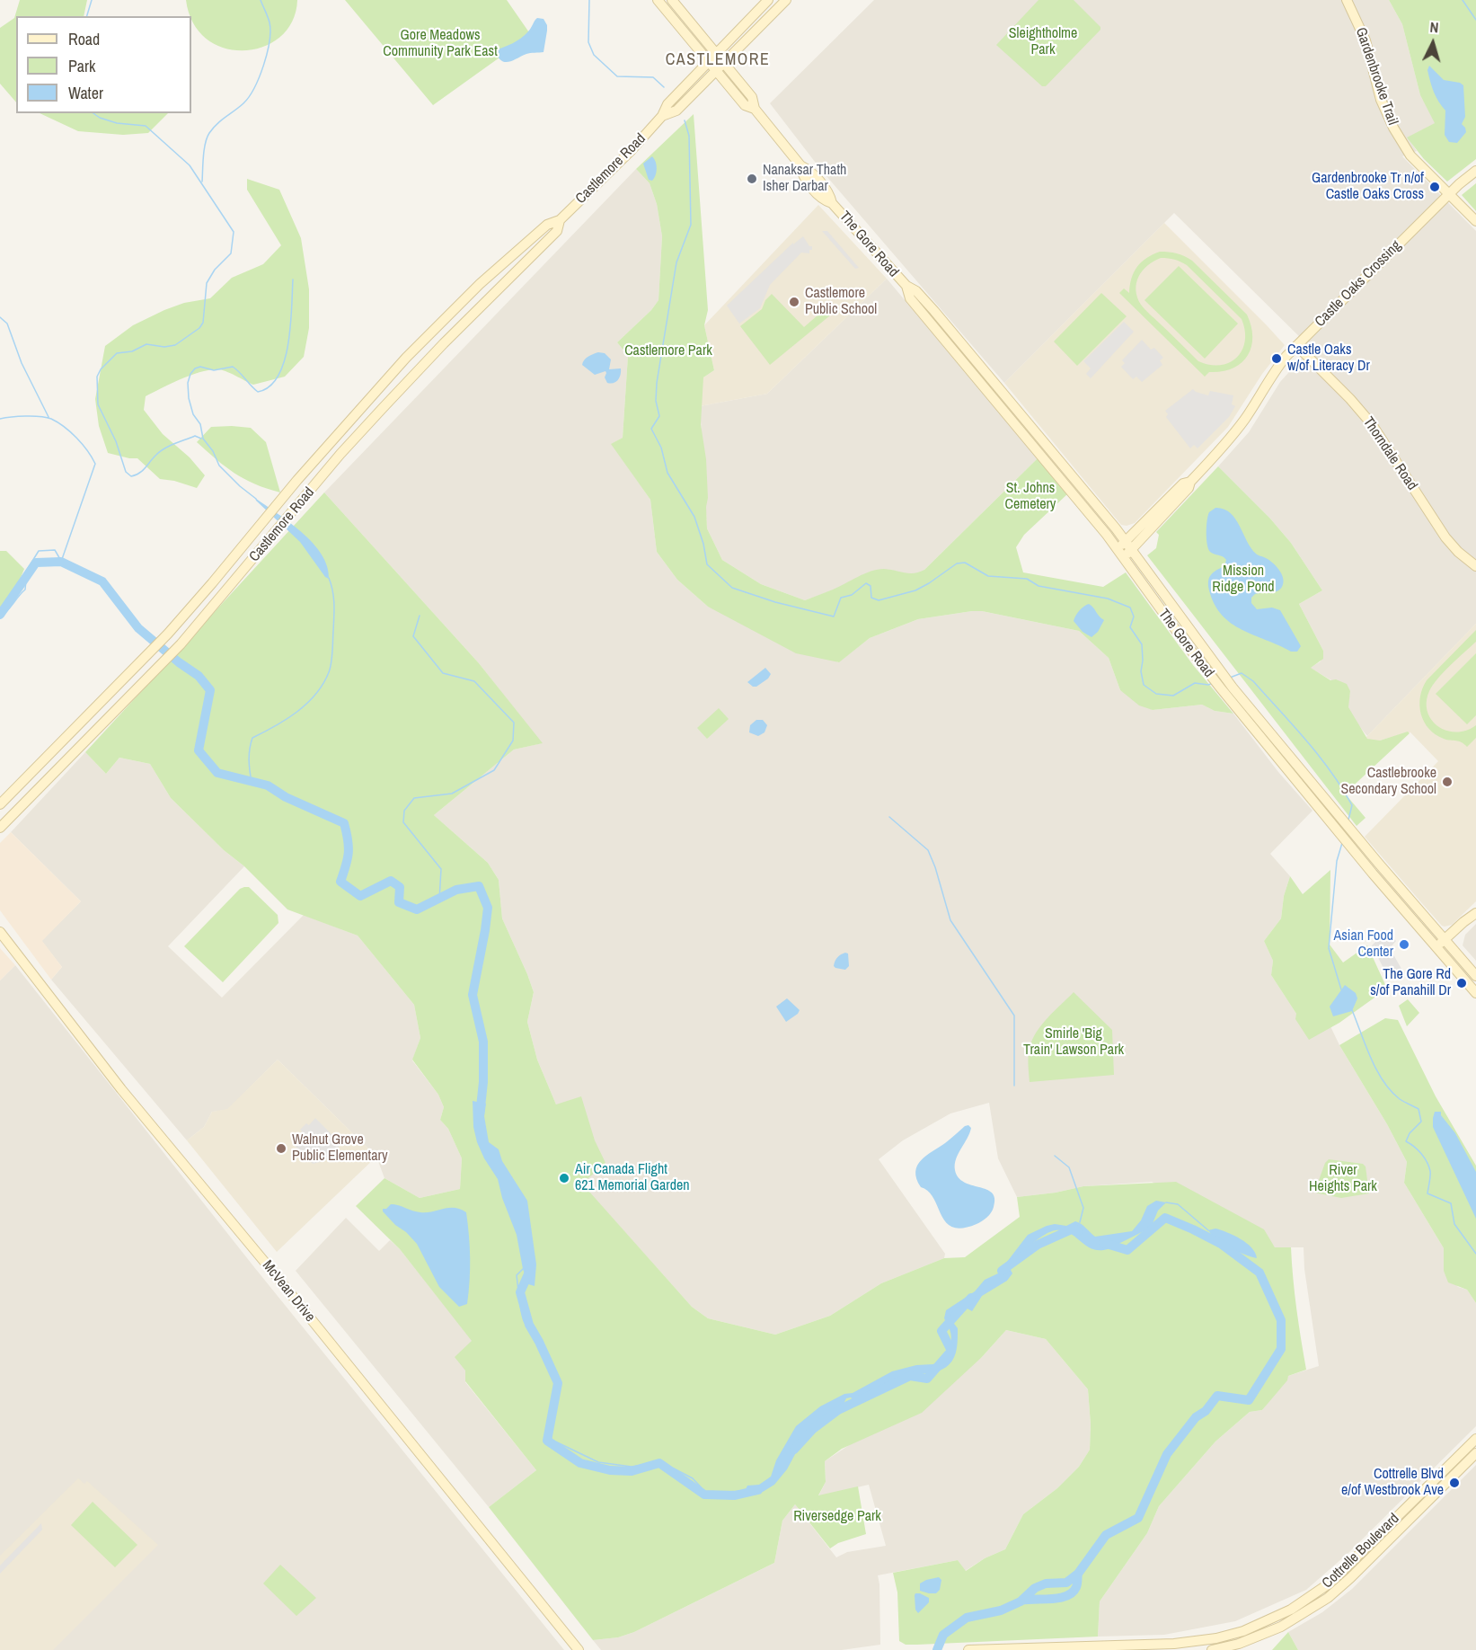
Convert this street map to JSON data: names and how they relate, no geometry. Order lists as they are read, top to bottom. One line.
{"streets":{"main road":["Gardenbrooke Trail","Castlemore Road","The Gore Road","Castle Oaks Crossing","Thorndale Road","McVean Drive","Cottrelle Boulevard"]},"crossings":[["Gardenbrooke Trail","Castle Oaks Crossing"],["Castlemore Road","The Gore Road"],["The Gore Road","Castle Oaks Crossing"],["Castle Oaks Crossing","Thorndale Road"]],"districts":["CASTLEMORE"],"parks":["Sleightholme Park","Gore Meadows Community Park East","Castlemore Park","St. Johns Cemetery","Mission Ridge Pond","Smirle 'Big Train' Lawson Park","River Heights Park","Riversedge Park"],"places":["Nanaksar Thath Isher Darbar","Gardenbrooke Tr n/of Castle Oaks Cross","Castlemore Public School","Castle Oaks w/of Literacy Dr","Castlebrooke Secondary School","Asian Food Center","The Gore Rd s/of Panahill Dr","Walnut Grove Public Elementary","Air Canada Flight 621 Memorial Garden","Cottrelle Blvd e/of Westbrook Ave"],"legend":["Road","Park","Water"],"north":"top"}
